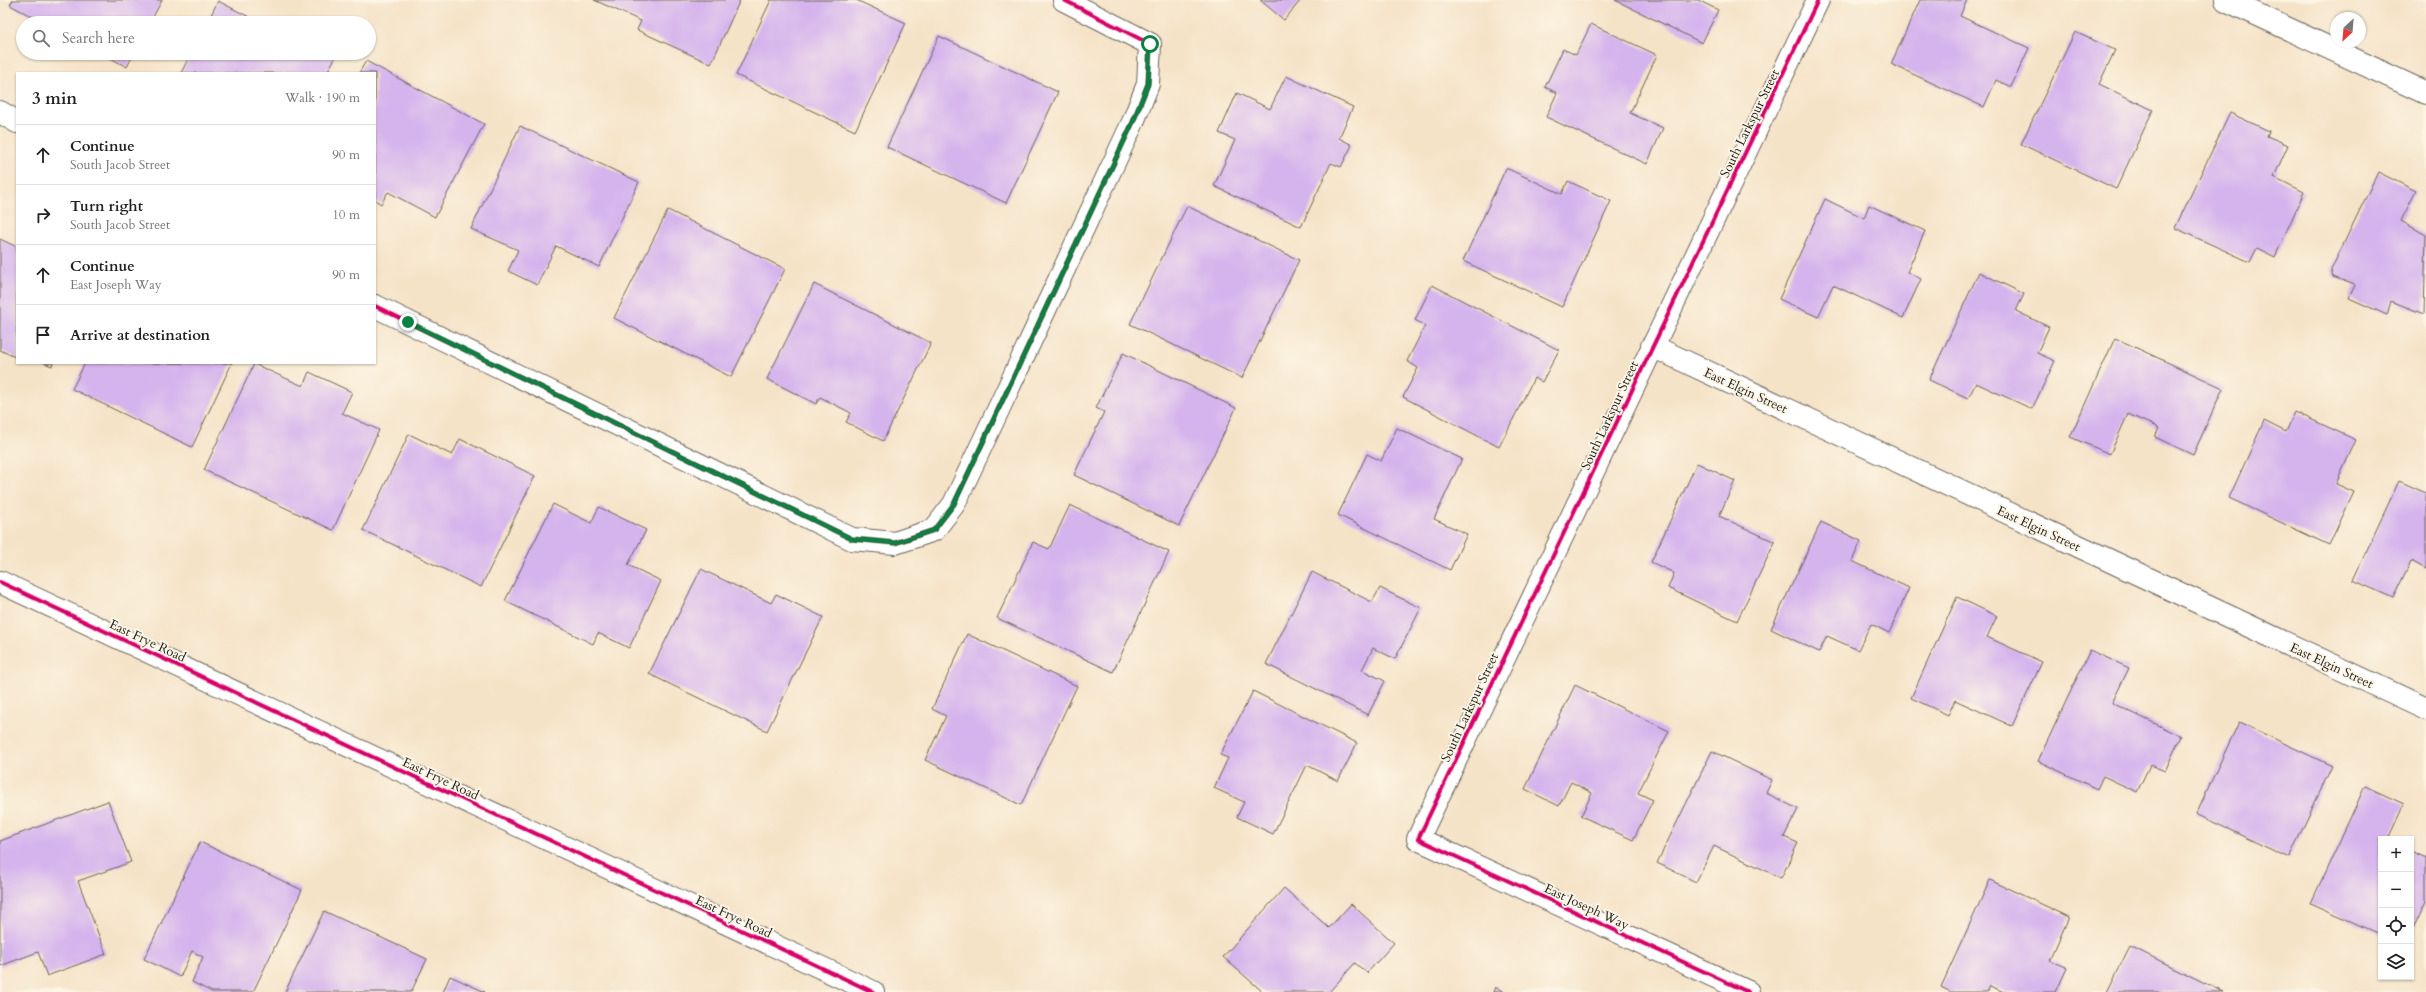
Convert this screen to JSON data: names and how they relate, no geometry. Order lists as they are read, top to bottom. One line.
{"streets":{"street":["South Larkspur Street","East Elgin Street","East Frye Road","East Joseph Way"]},"crossings":[["South Larkspur Street","East Elgin Street"],["South Larkspur Street","East Joseph Way"]],"north":"bottom left","page":{"search":"Search here","heading":["3 min","Walk · 190 m"],"list":[["Continue","South Jacob Street","90 m"],["Turn right","South Jacob Street","10 m"],["Continue","East Joseph Way","90 m"],"Arrive at destination"],"map_buttons":["+","−"]}}
